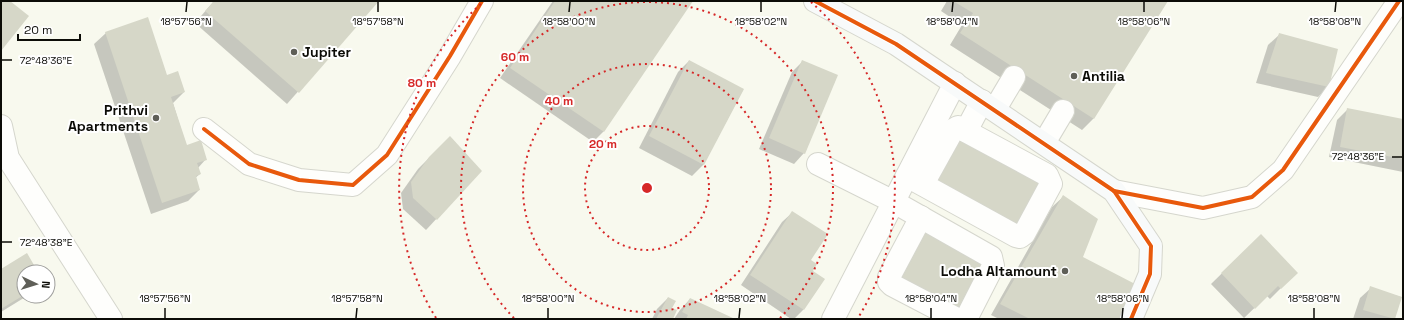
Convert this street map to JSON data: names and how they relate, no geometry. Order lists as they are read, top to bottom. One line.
{"places":["Jupiter","Antilia","Prithvi Apartments","Lodha Altamount"],"scale_bar":"20 m","north":"right","coordinates":["18°57'56\"N","18°57'58\"N","18°58'00\"N","18°58'02\"N","18°58'04\"N","18°58'06\"N","18°58'08\"N","72°48'36\"E","72°48'38\"E"],"rings":["60 m","80 m","40 m","20 m"]}
